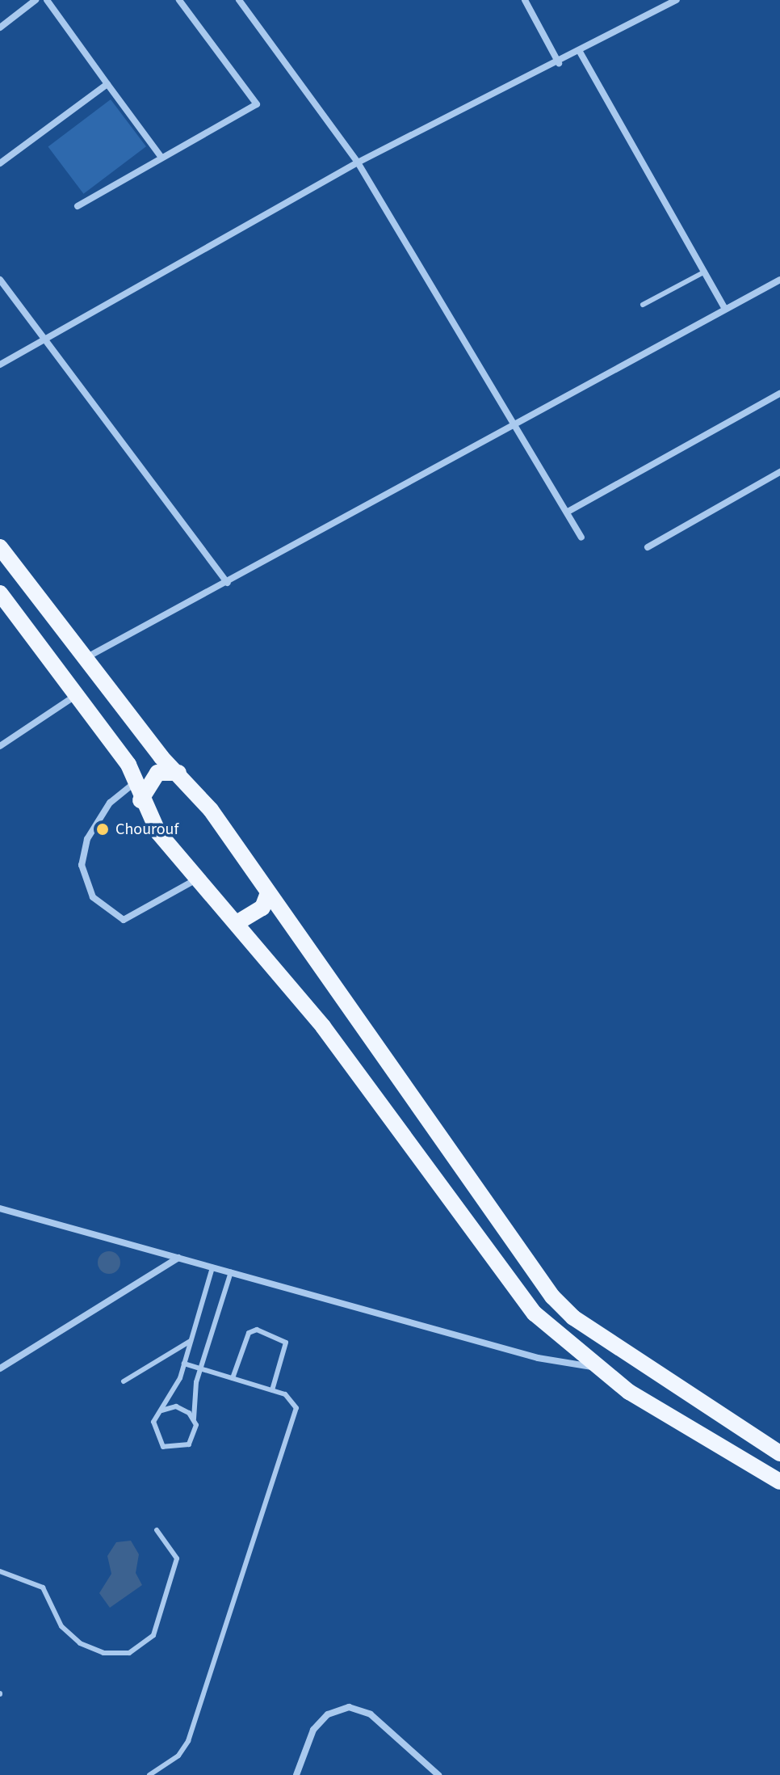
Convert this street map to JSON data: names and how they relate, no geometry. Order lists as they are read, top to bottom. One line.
{"places":["Chourouf"]}
